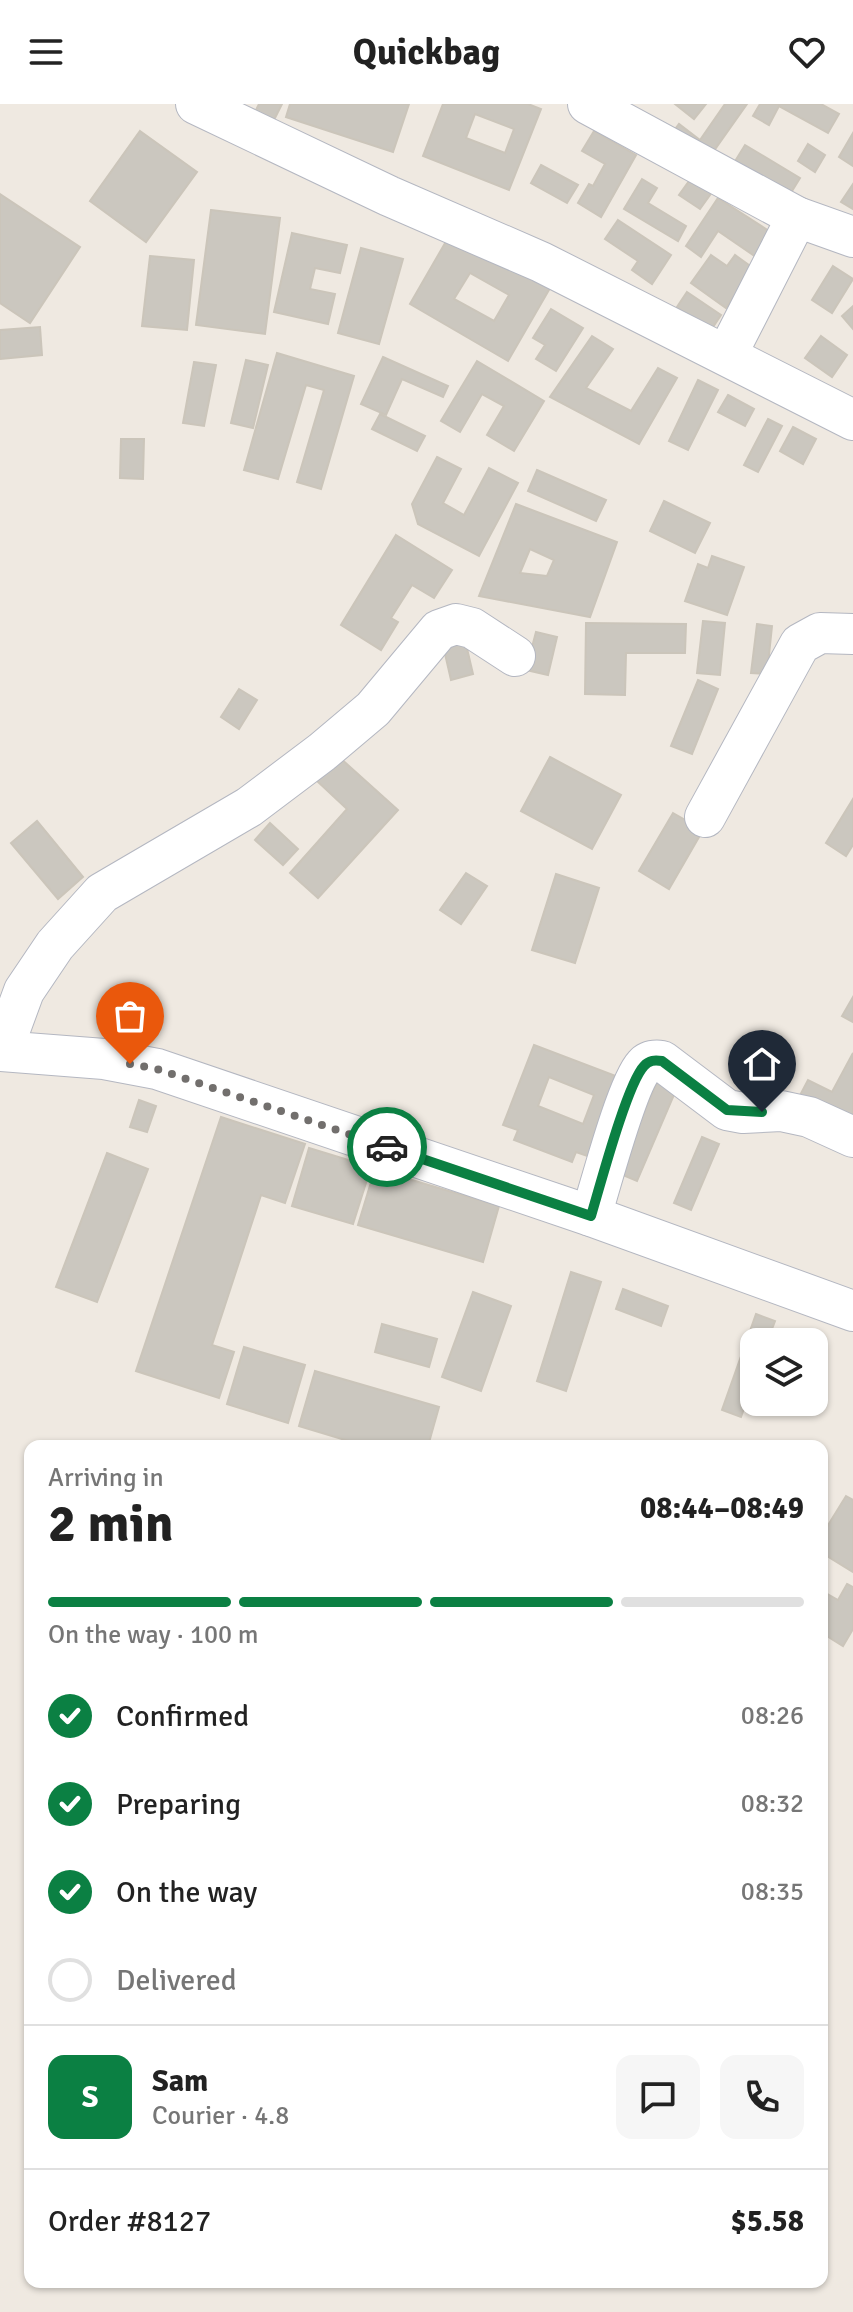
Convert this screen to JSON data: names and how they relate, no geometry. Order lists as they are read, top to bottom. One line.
{"page":{"header":"Quickbag","heading":["2 min","Arriving in","08:44–08:49"],"panel":["Sam","Courier · 4.8","Order #8127","$5.58"],"bar":"On the way · 100 m","list":[["Confirmed","08:26"],["Preparing","08:32"],["On the way","08:35"],"Delivered"],"round":"S"}}
